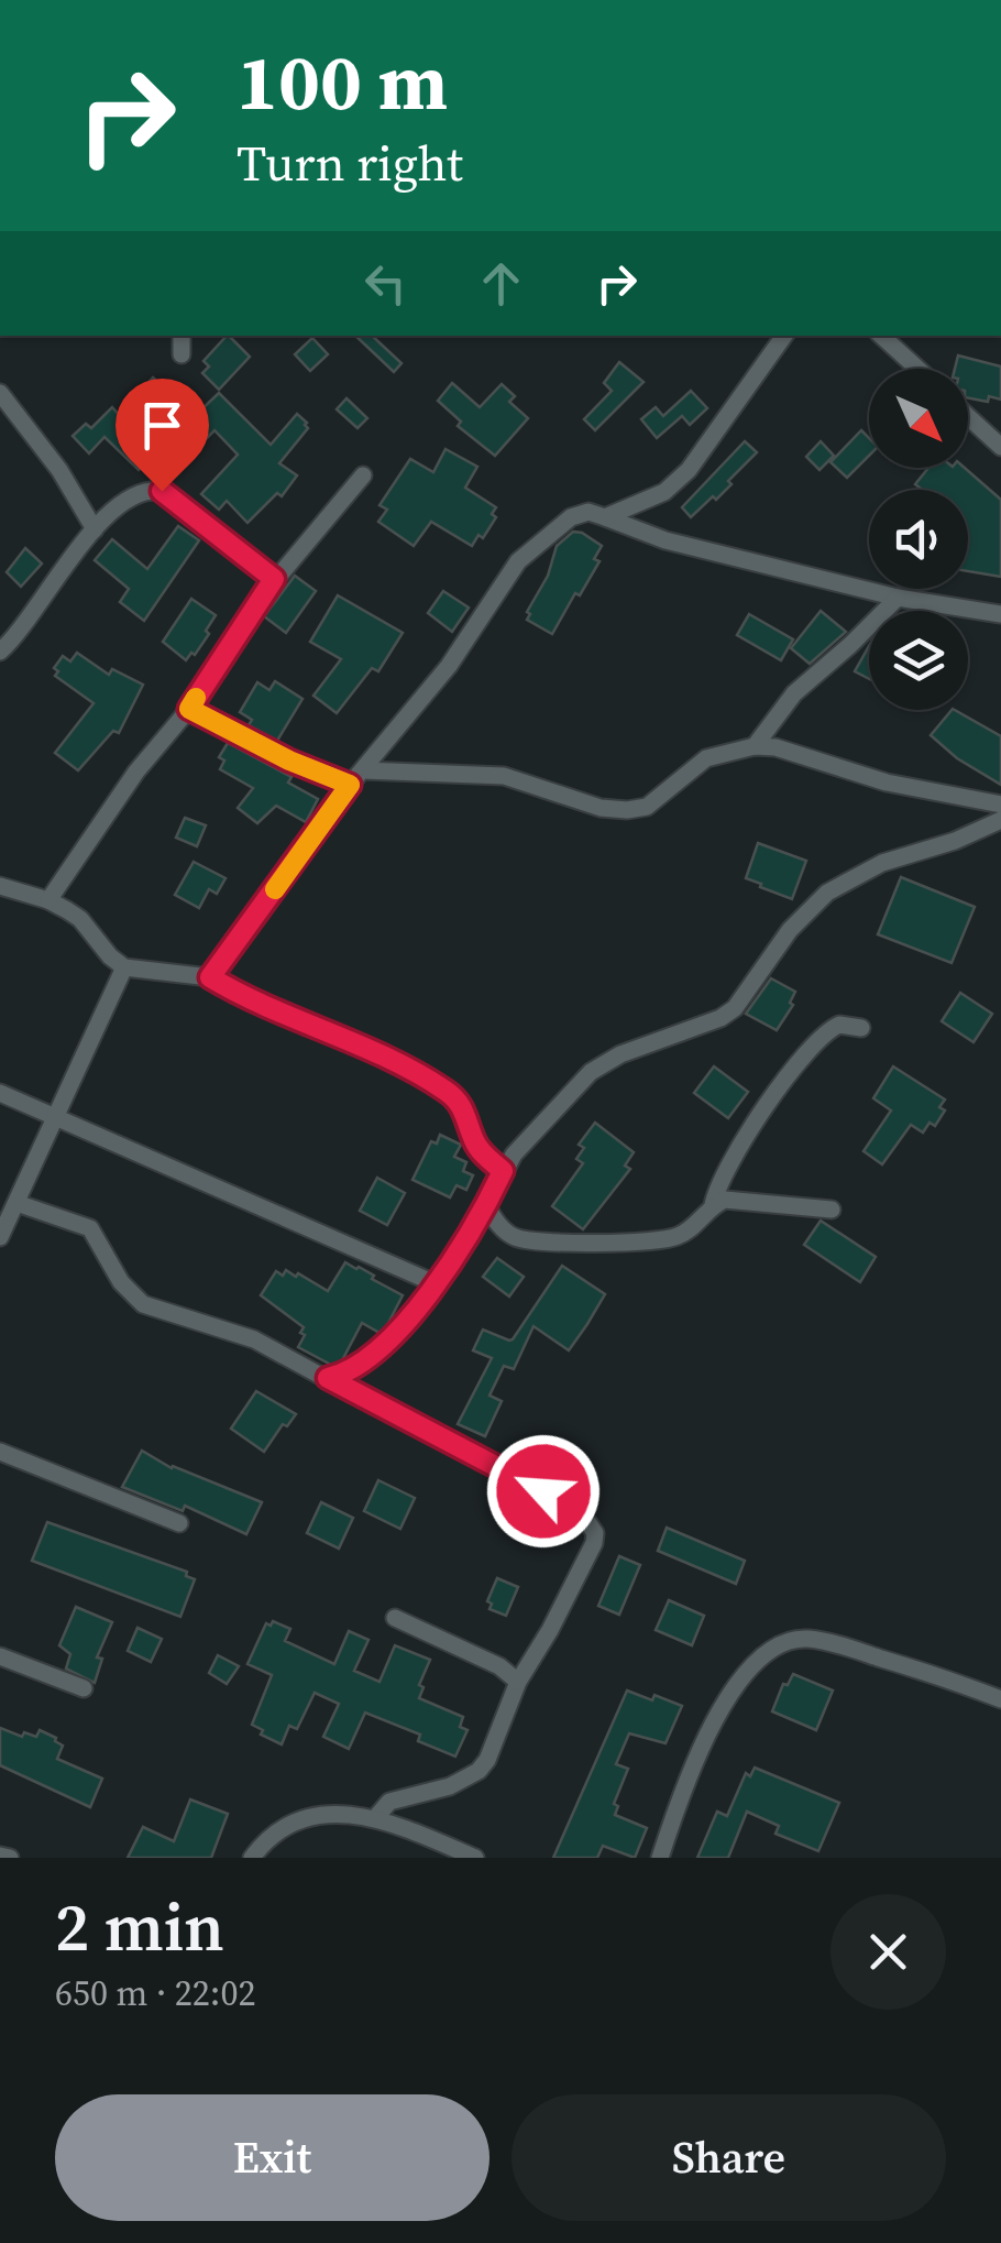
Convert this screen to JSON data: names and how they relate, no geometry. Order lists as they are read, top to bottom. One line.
{"north":"bottom right","page":{"turn":["100 m","Turn right"],"heading":["2 min","650 m · 22:02"],"buttons":["Exit","Share"]}}
